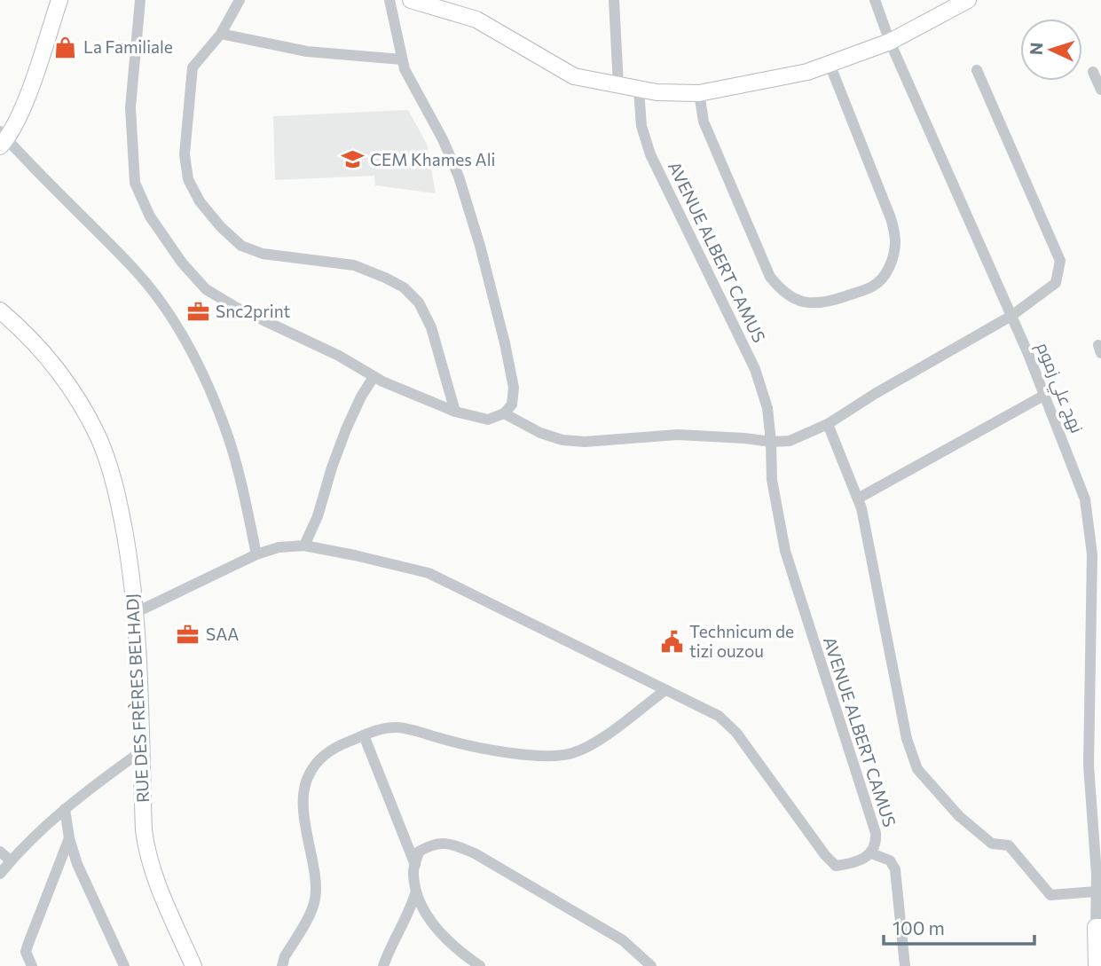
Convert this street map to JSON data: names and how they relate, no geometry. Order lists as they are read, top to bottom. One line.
{"streets":{"street":["AVENUE ALBERT CAMUS","نهج علي زموم","RUE DES FRÈRES BELHADJ"]},"crossings":[["AVENUE ALBERT CAMUS","RUE DES FRÈRES BELHADJ"]],"places":{"shop":["La Familiale"],"school or university":["CEM Khames Ali"],"office":["Snc2print","SAA"],"public building":["Technicum de tizi ouzou"]},"scale_bar":"100 m","north":"left"}
